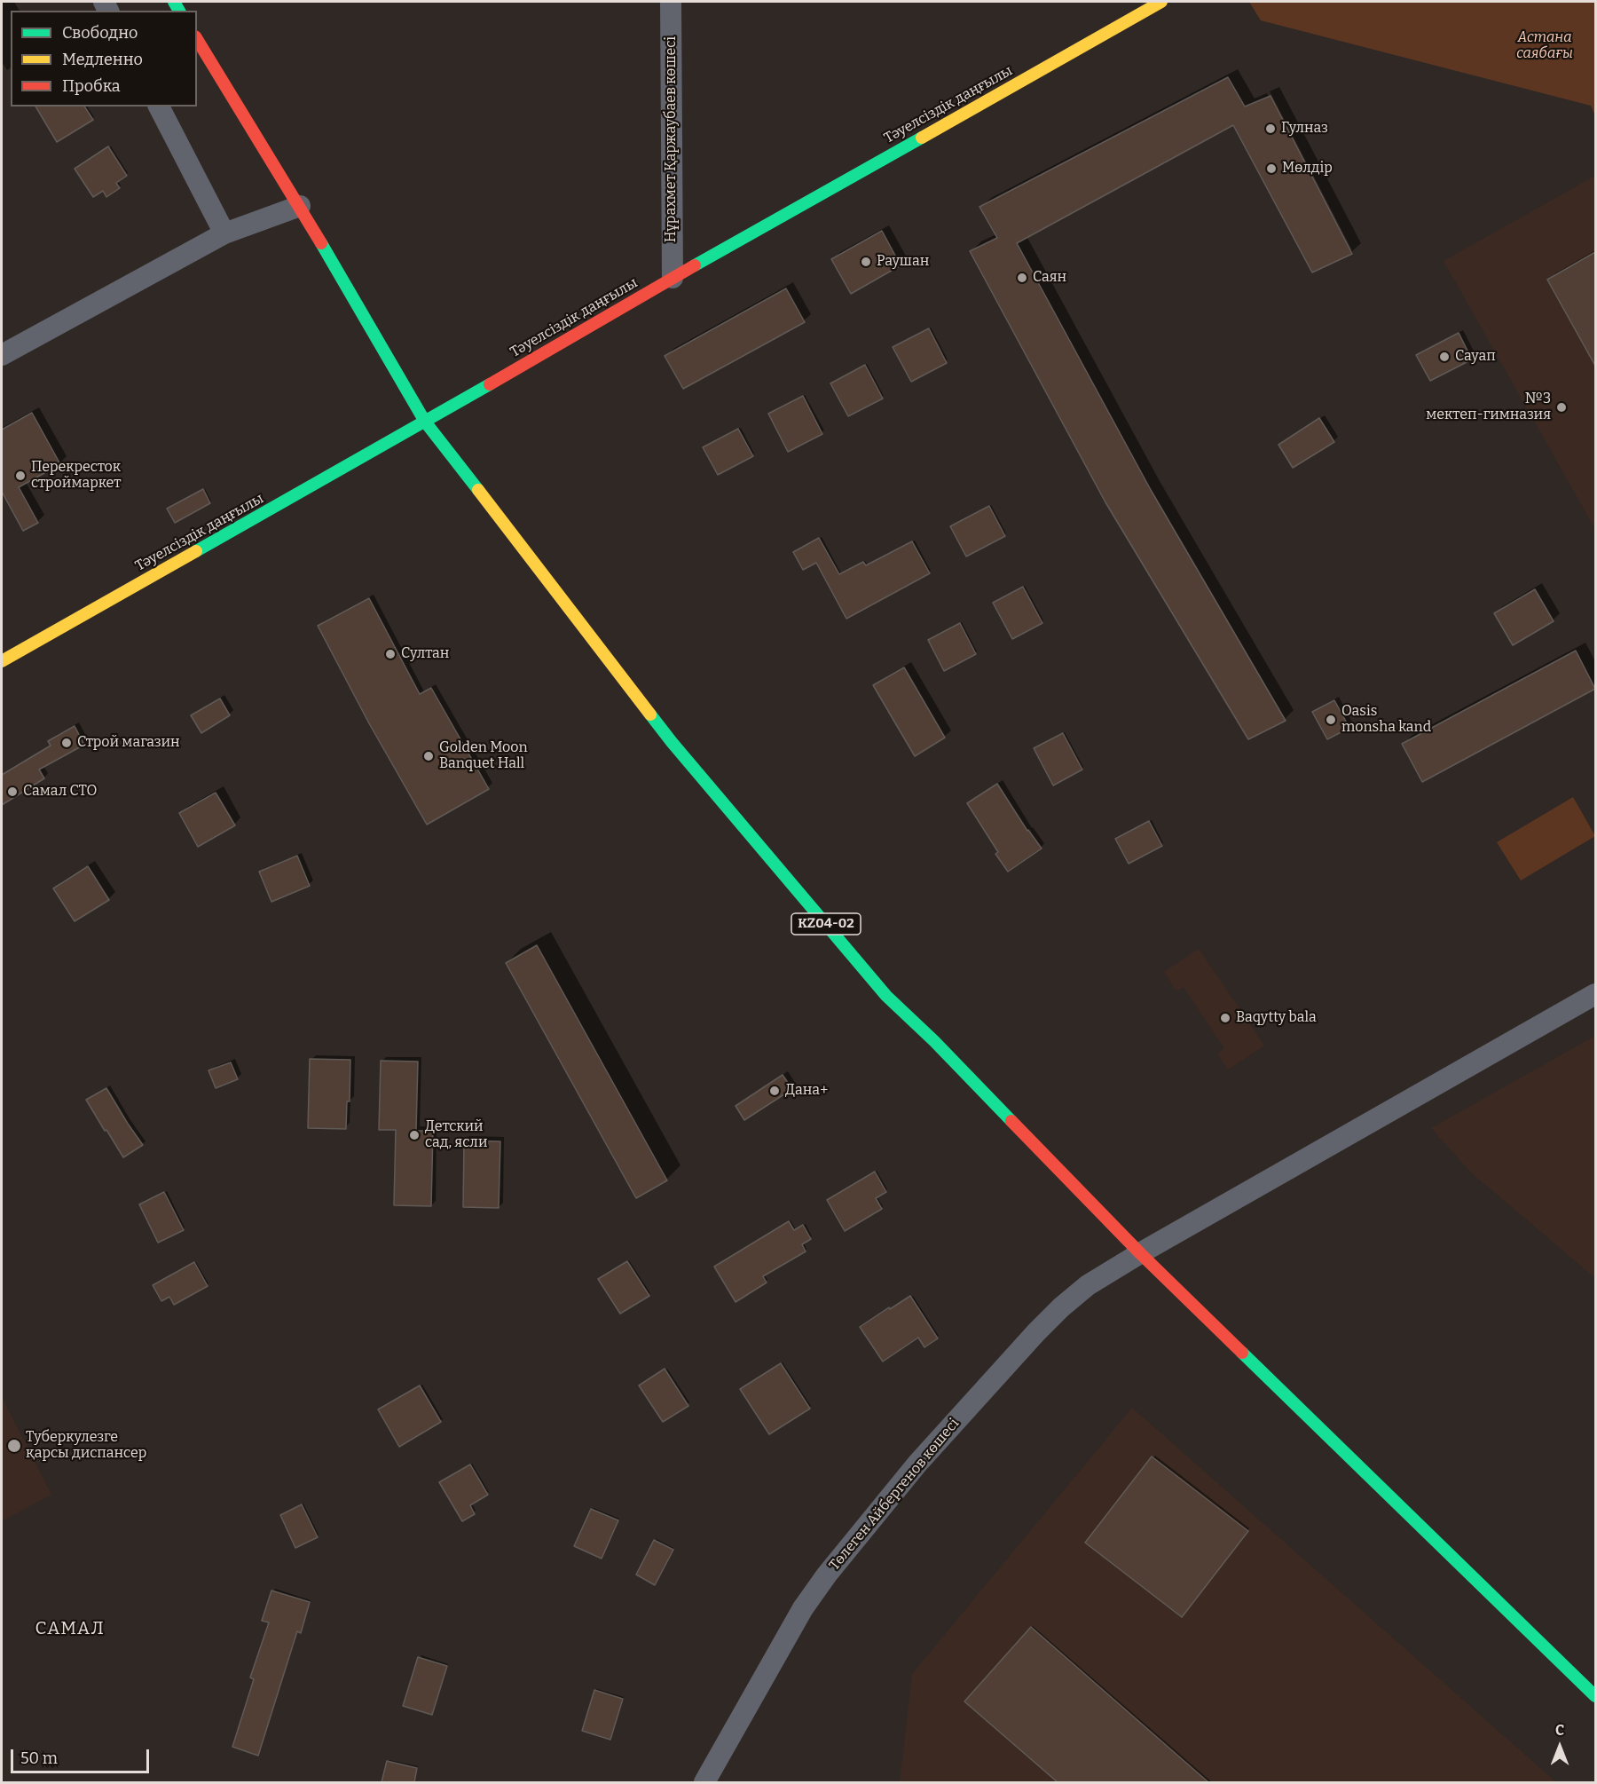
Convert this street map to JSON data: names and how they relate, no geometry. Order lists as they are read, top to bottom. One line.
{"streets":{"main road":["Тәуелсіздік даңғылы","KZ04-02"],"street":["Нұрахмет Қаржаубаев көшесі","Төлеген Айбергенов көшесі"]},"crossings":[["Тәуелсіздік даңғылы","Нұрахмет Қаржаубаев көшесі"],["Тәуелсіздік даңғылы","KZ04-02"],["KZ04-02","Төлеген Айбергенов көшесі"]],"districts":["САМАЛ"],"parks":["Астана саябағы"],"places":["Гулназ","Мөлдір","Раушан","Саян","Сауап","№3 мектеп-гимназия","Перекресток строймаркет","Султан","Oasis monsha kand","Строй магазин","Golden Moon Banquet Hall","Самал СТО","Baqytty bala","Дана+","Детский сад, ясли","Туберкулезге қарсы диспансер"],"legend":["Свободно","Медленно","Пробка"],"scale_bar":"50 m","north":"top"}
